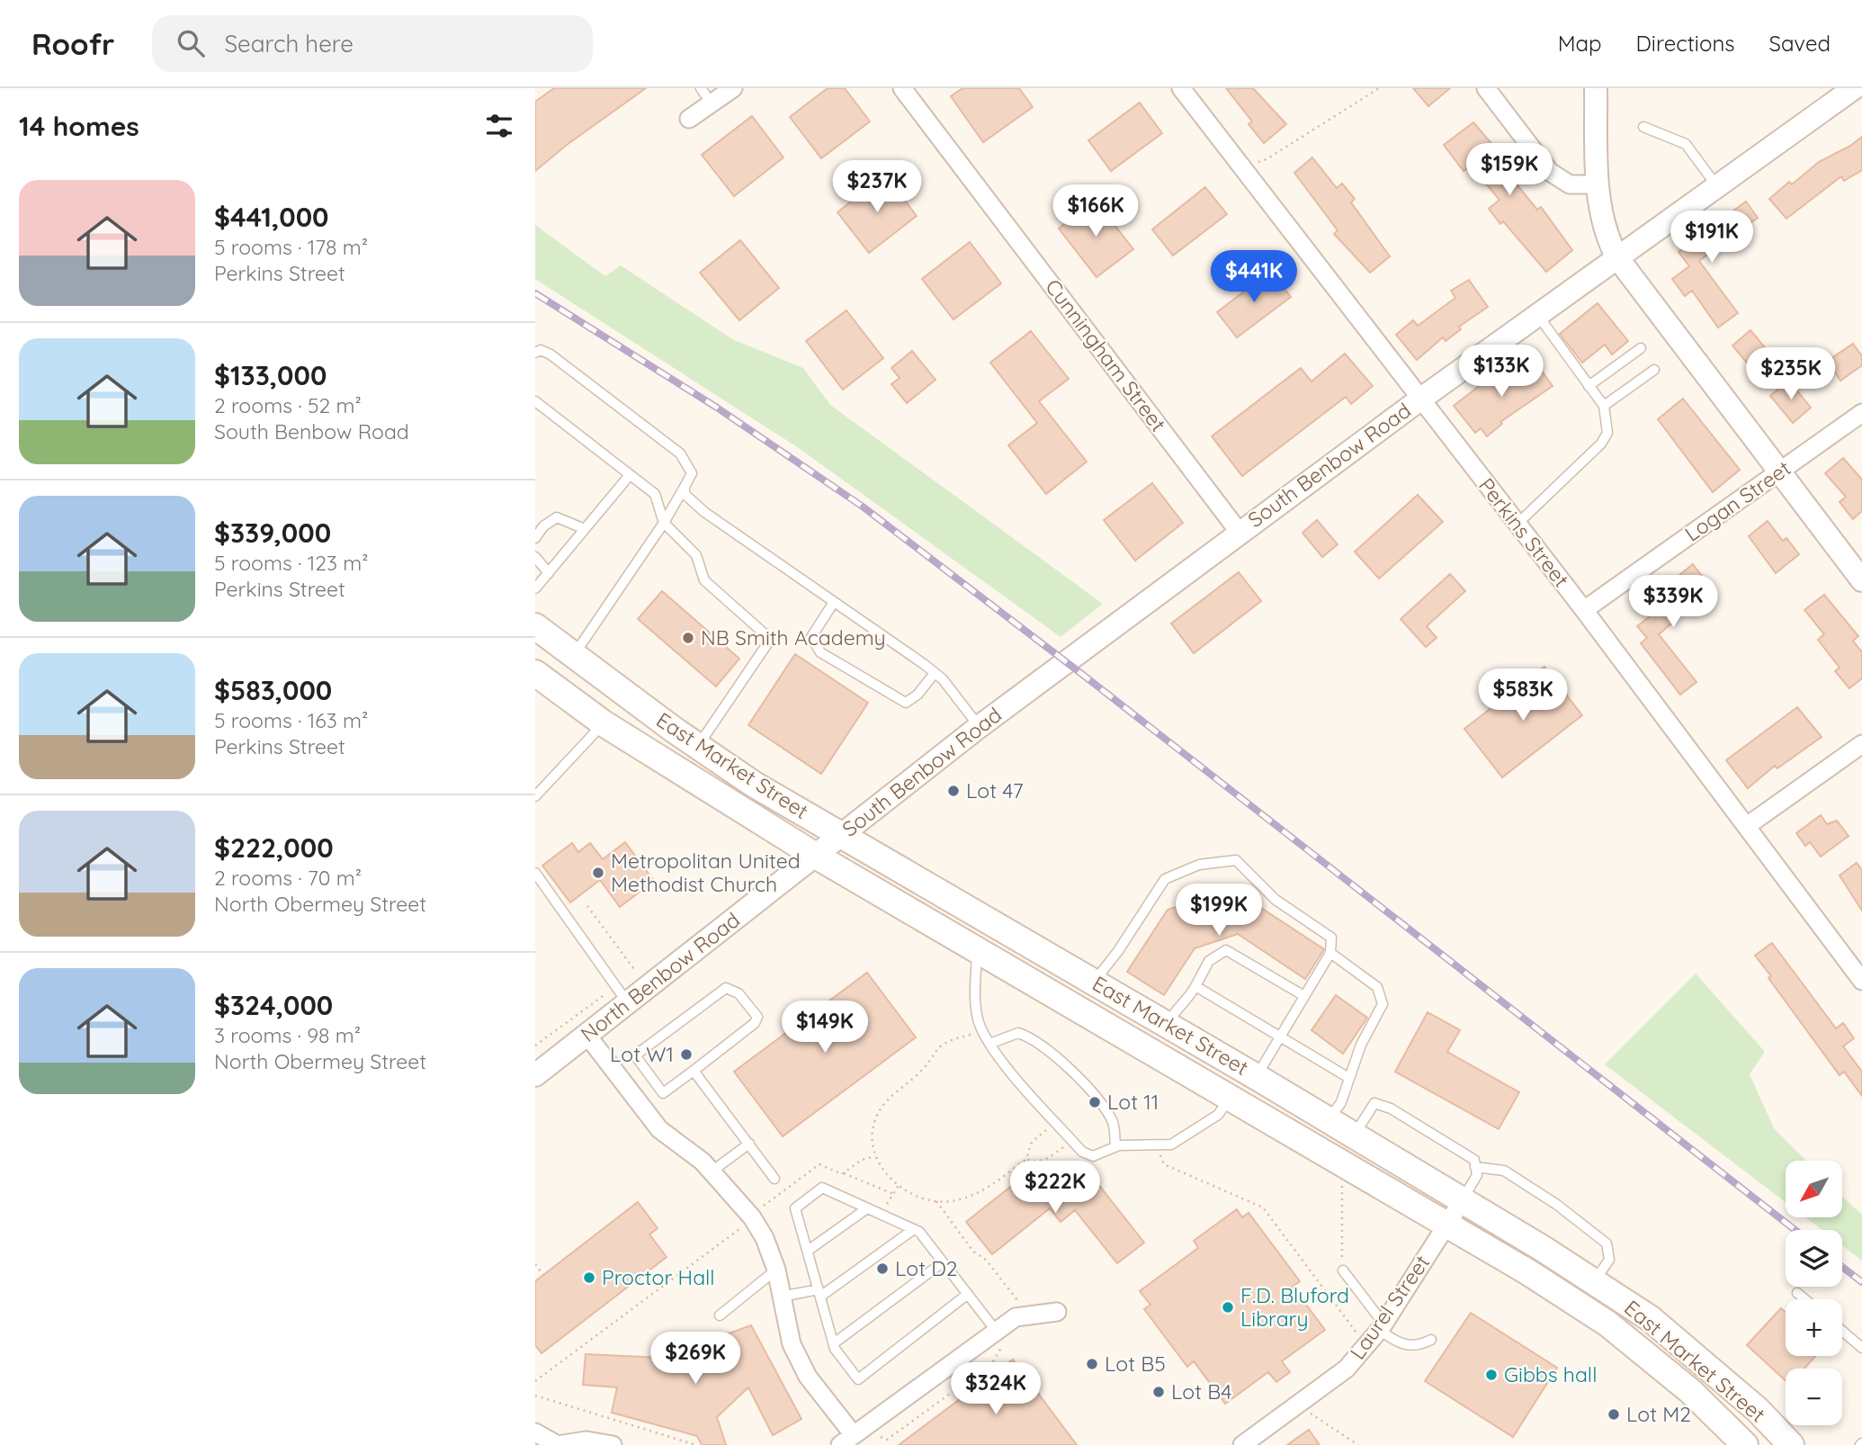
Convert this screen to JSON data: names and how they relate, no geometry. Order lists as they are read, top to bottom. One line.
{"streets":{"main road":["East Market Street"],"street":["Cunningham Street","South Benbow Road","Logan Street","Perkins Street","North Benbow Road","Laurel Street"]},"crossings":[["Cunningham Street","South Benbow Road"],["South Benbow Road","Perkins Street"],["South Benbow Road","East Market Street"],["South Benbow Road","North Benbow Road"],["Logan Street","Perkins Street"],["East Market Street","North Benbow Road"],["East Market Street","Laurel Street"]],"places":["NB Smith Academy","Lot 47","Metropolitan United Methodist Church","Lot W1","Lot 11","Lot D2","Proctor Hall","F.D. Bluford Library","Lot B5","Gibbs hall","Lot B4","Lot M2"],"north":"bottom left","page":{"header":"Roofr","search":"Search here","nav":["Map","Directions","Saved"],"heading":"14 homes","price":["$159K","$237K","$166K","$191K","$441K","$133K","$235K","$339K","$583K","$199K","$149K","$222K","$269K","$324K"],"list":[{"name":"$441,000","note":"5 rooms · 178 m² · Perkins Street"},{"name":"$133,000","note":"2 rooms · 52 m² · South Benbow Road"},{"name":"$339,000","note":"5 rooms · 123 m² · Perkins Street"},{"name":"$583,000","note":"5 rooms · 163 m² · Perkins Street"},{"name":"$222,000","note":"2 rooms · 70 m² · North Obermey Street"},{"name":"$324,000","note":"3 rooms · 98 m² · North Obermey Street"}],"map_buttons":["+","−"]}}
